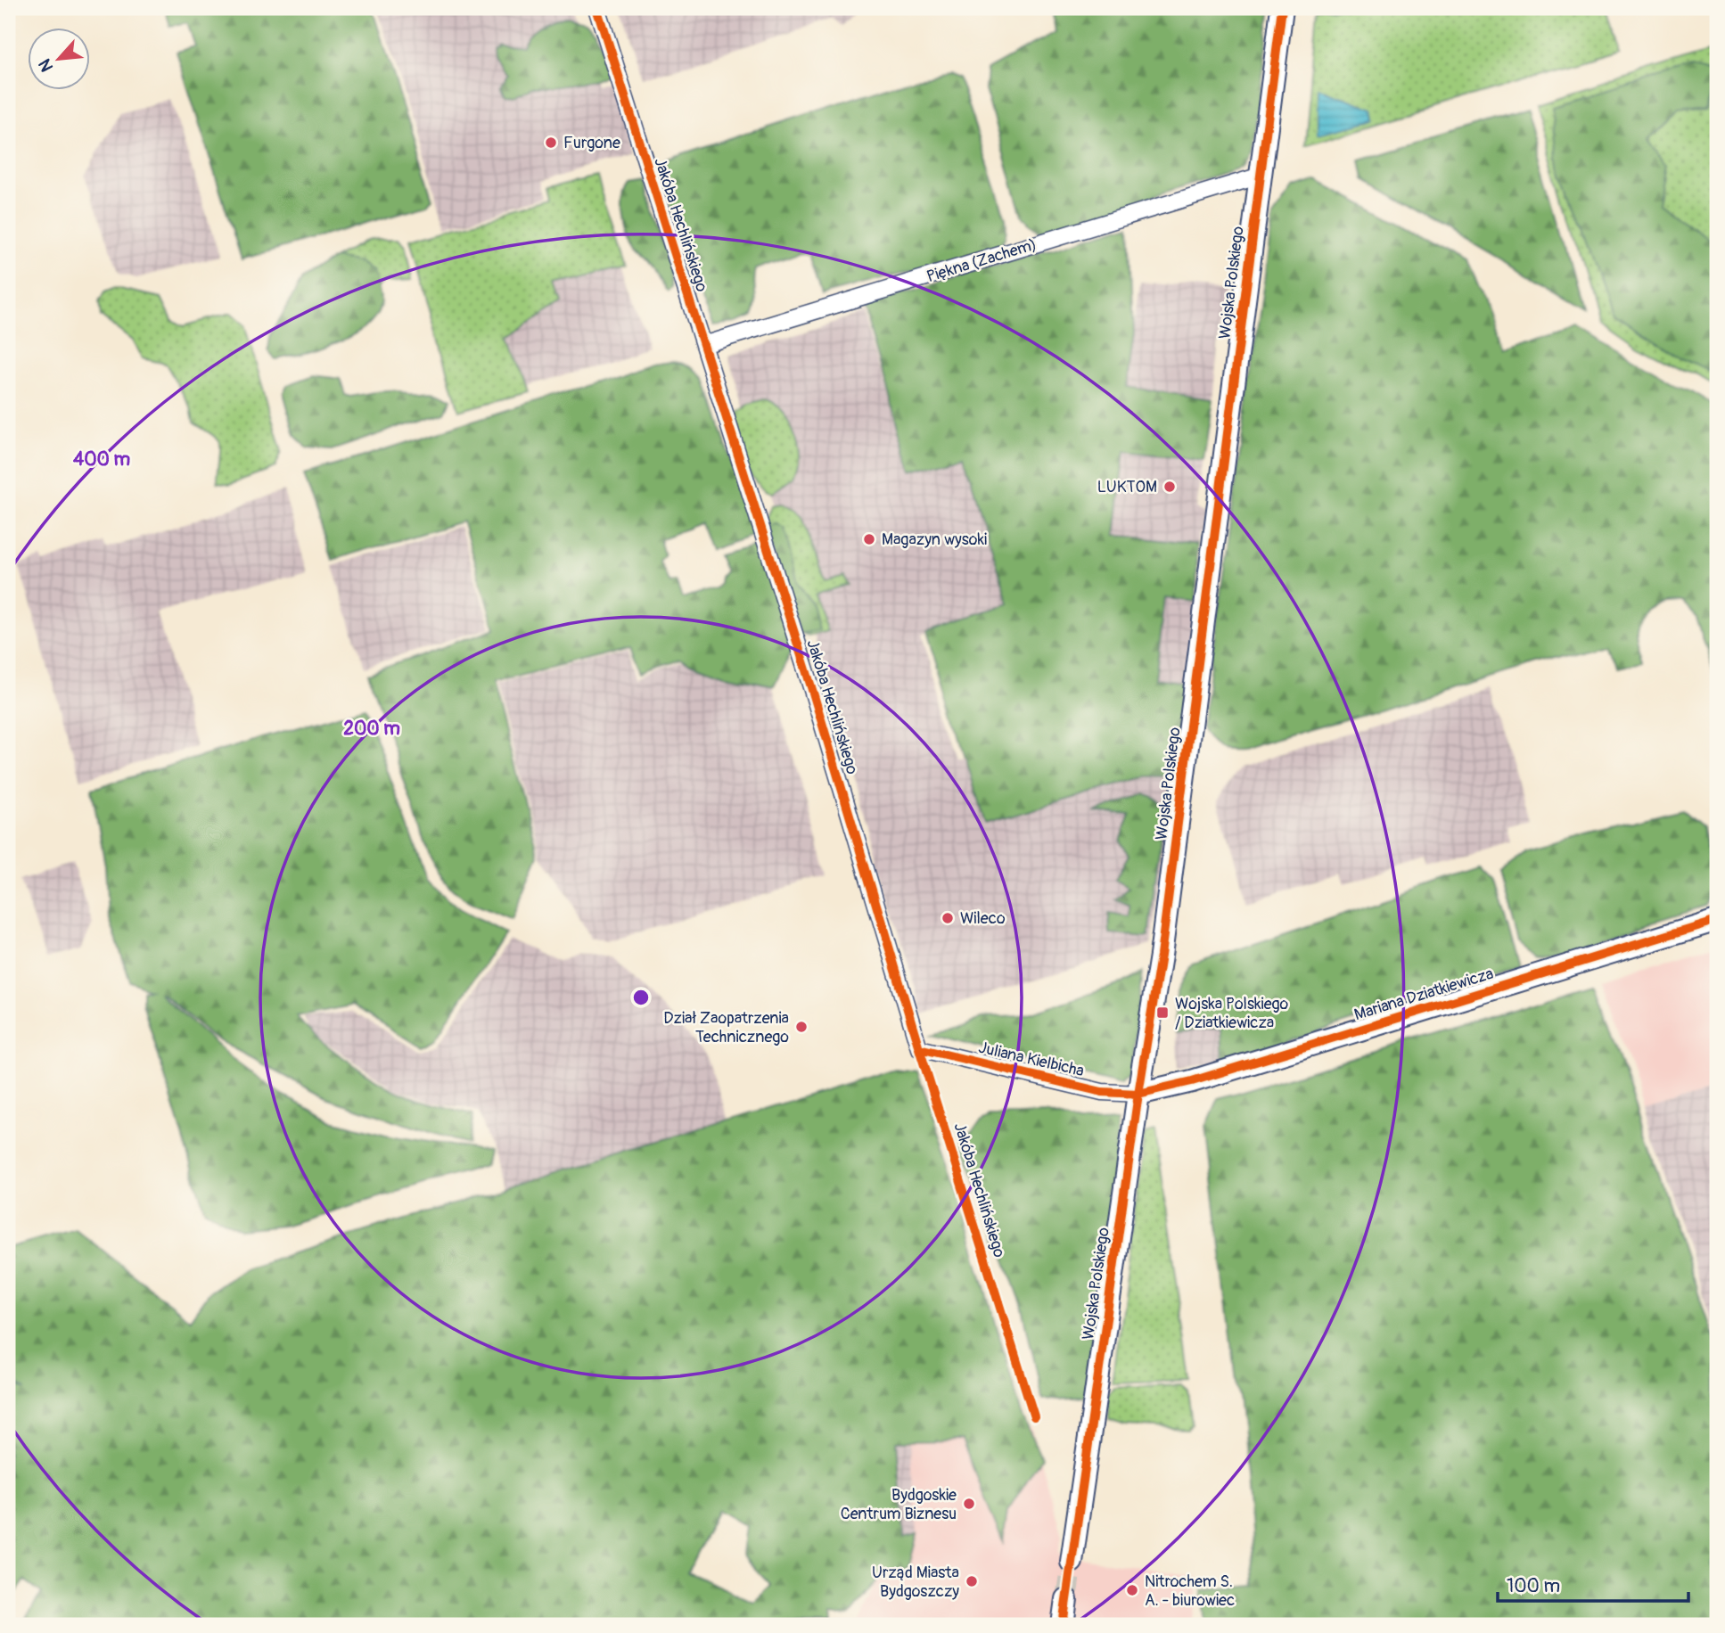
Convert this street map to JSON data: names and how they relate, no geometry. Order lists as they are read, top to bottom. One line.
{"streets":{"street":["Jakóba Hechlińskiego","Piękna (Zachem)","Wojska Polskiego","Mariana Dziatkiewicza","Juliana Kielbicha"]},"crossings":[["Jakóba Hechlińskiego","Piękna (Zachem)"],["Jakóba Hechlińskiego","Juliana Kielbicha"],["Piękna (Zachem)","Wojska Polskiego"],["Wojska Polskiego","Mariana Dziatkiewicza"],["Wojska Polskiego","Juliana Kielbicha"],["Mariana Dziatkiewicza","Juliana Kielbicha"]],"places":{"other":["Furgone","LUKTOM","Magazyn wysoki","Wileco","Dział Zaopatrzenia Technicznego","Bydgoskie Centrum Biznesu","Urząd Miasta Bydgoszczy","Nitrochem S. A. - biurowiec"],"transit":["Wojska Polskiego / Dziatkiewicza"]},"scale_bar":"100 m","north":"bottom left","rings":["400 m","200 m"]}
